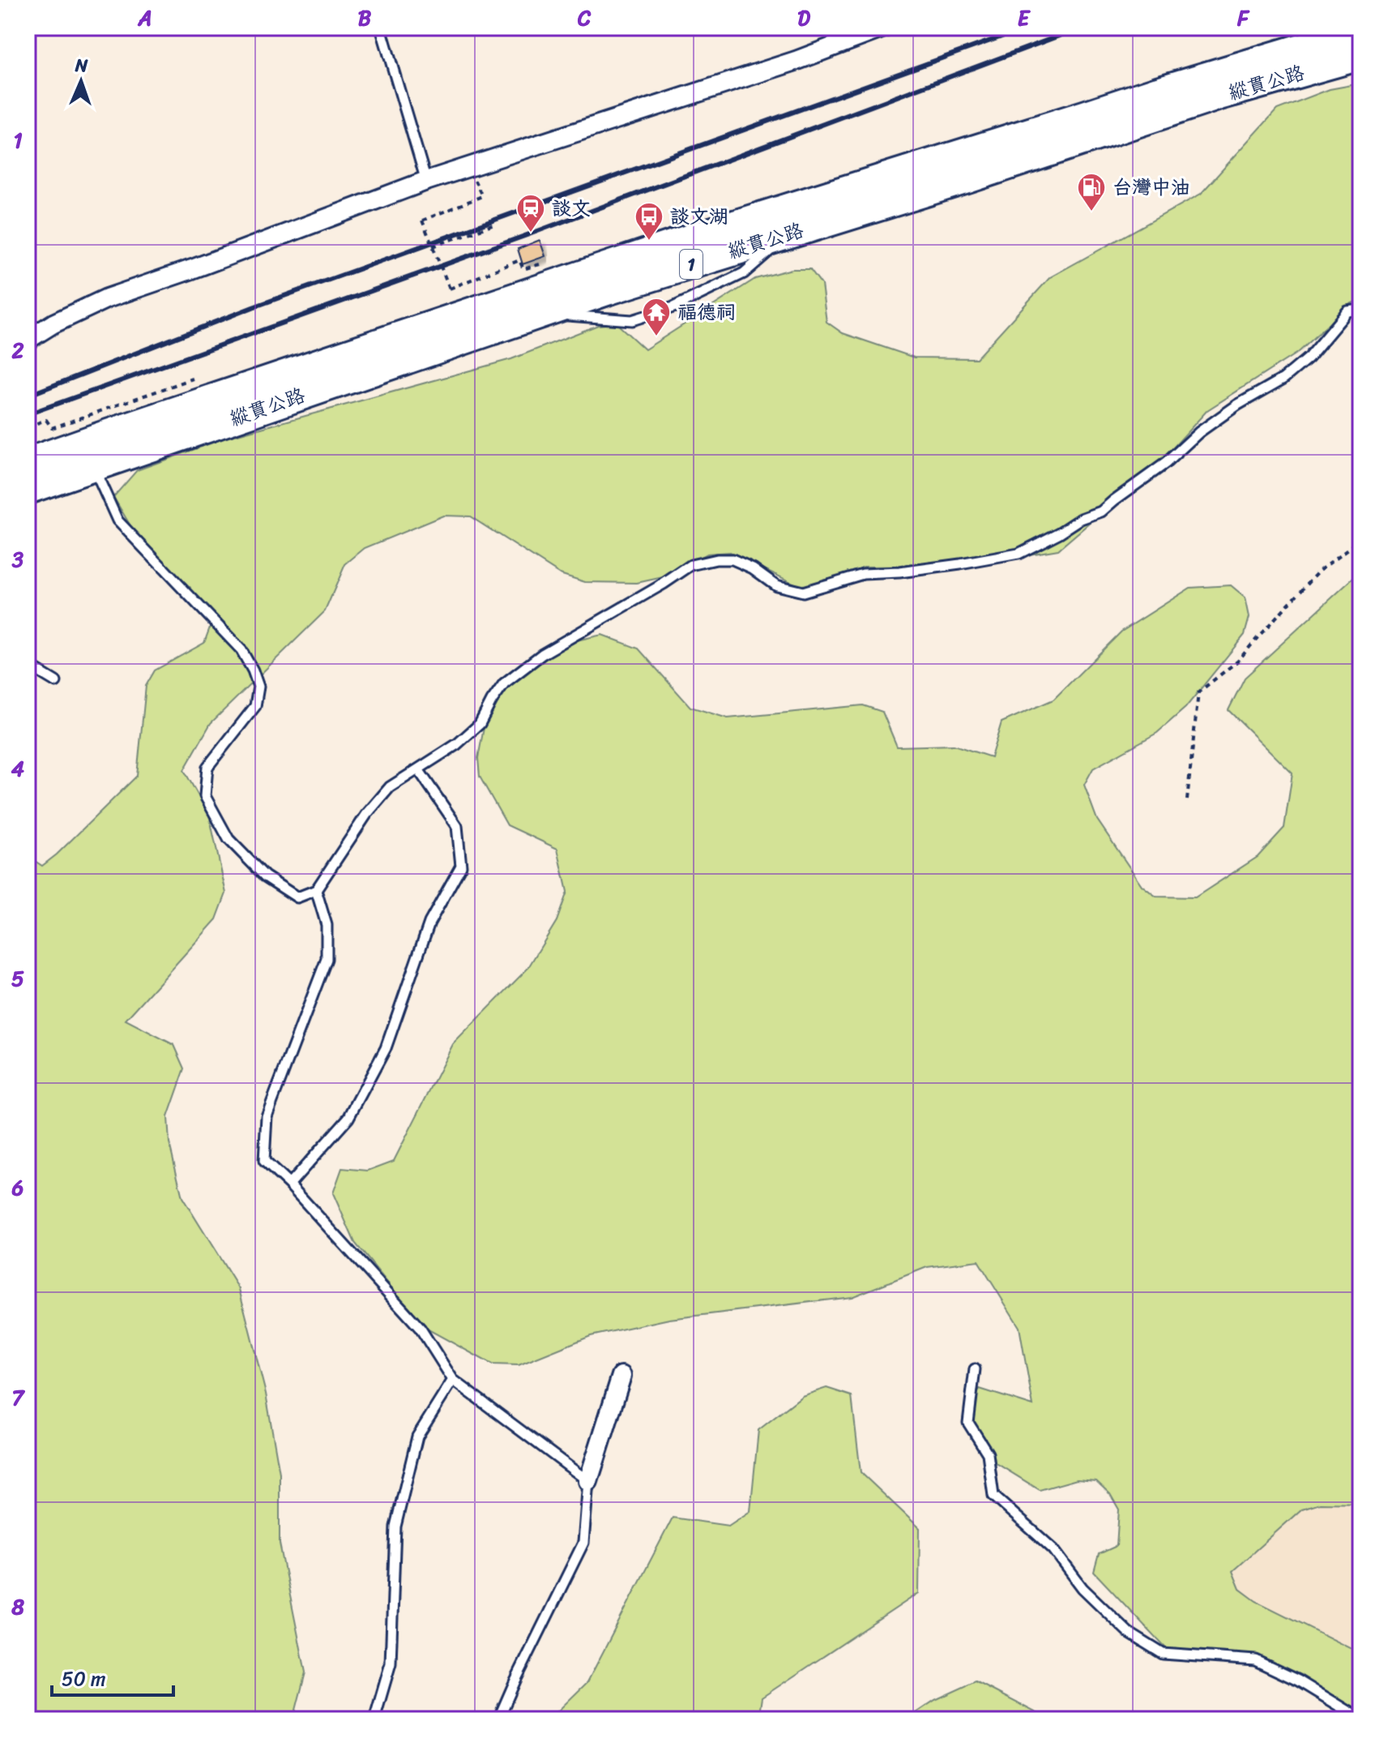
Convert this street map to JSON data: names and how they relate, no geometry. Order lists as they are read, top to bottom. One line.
{"streets":{"main road":["縱貫公路","1"]},"places":{"fuel station":["台灣中油"],"station":["談文"],"bus stop":["談文湖"],"temple":["福德祠"]},"scale_bar":"50 m","north":"top","grid":{"columns":["A","B","C","D","E","F"],"rows":["1","2","3","4","5","6","7","8"]}}
